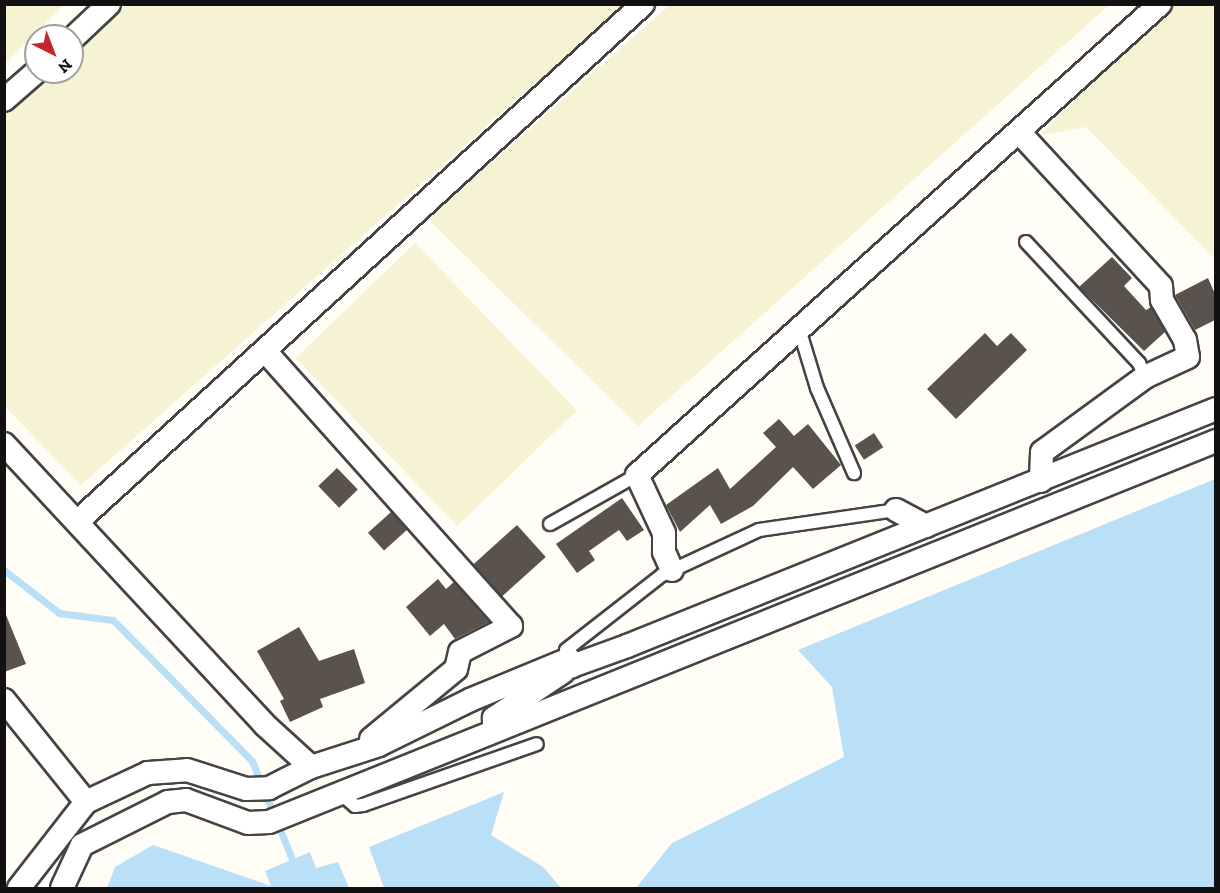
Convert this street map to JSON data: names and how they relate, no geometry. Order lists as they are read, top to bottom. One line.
{"north":"bottom right"}
